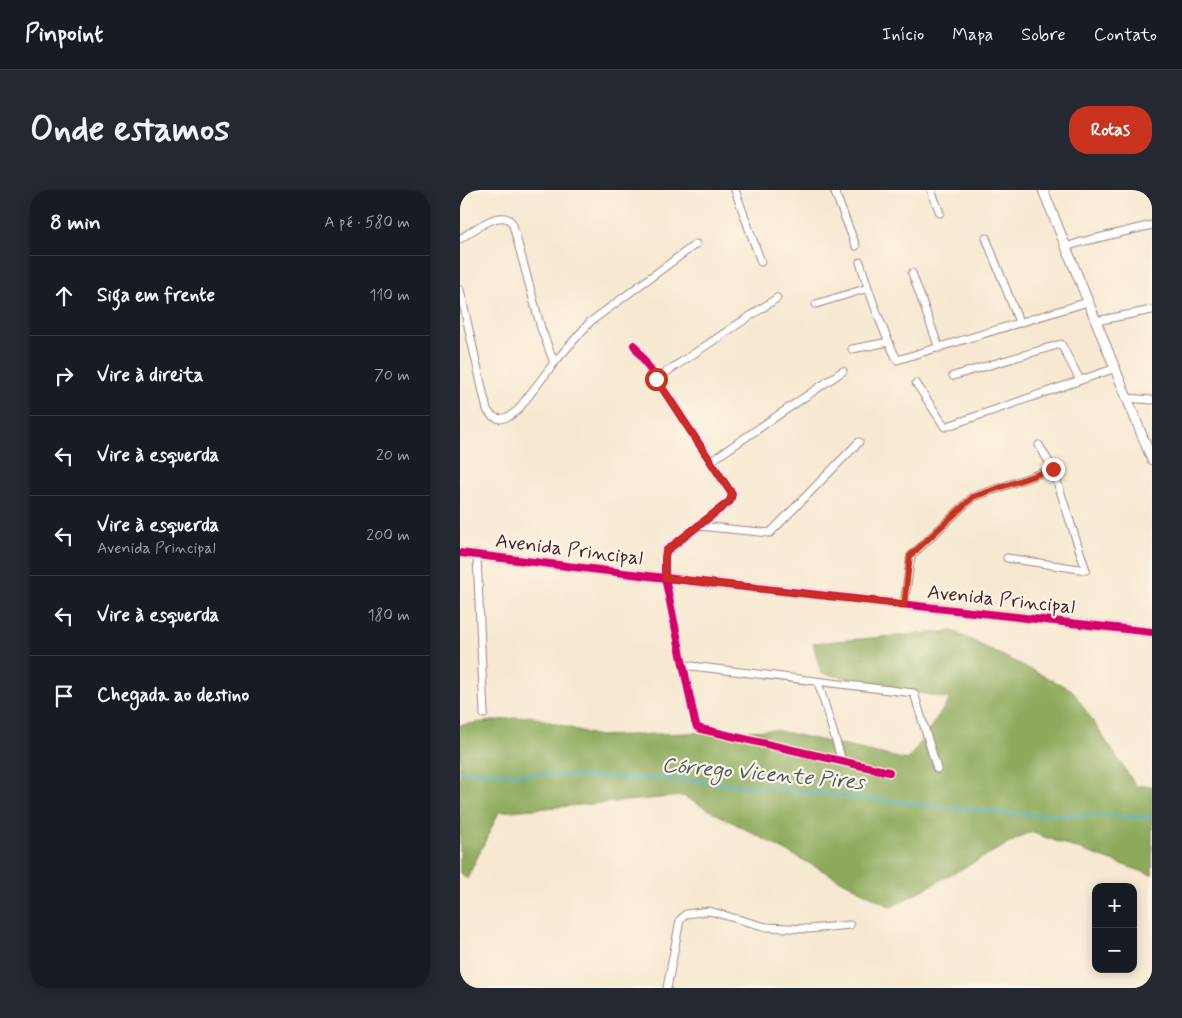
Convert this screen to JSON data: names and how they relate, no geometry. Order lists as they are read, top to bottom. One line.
{"streets":{"street":["Avenida Principal"]},"water":["Córrego Vicente Pires"],"page":{"header":"Pinpoint","nav":["Início","Mapa","Sobre","Contato"],"buttons":"Rotas","title":"Onde estamos","heading":["8 min","A pé · 580 m"],"list":[["Siga em frente","110 m"],["Vire à direita","70 m"],["Vire à esquerda","20 m"],["Vire à esquerda","Avenida Principal","200 m"],["Vire à esquerda","180 m"],"Chegada ao destino"],"map_buttons":["+","−"]}}
